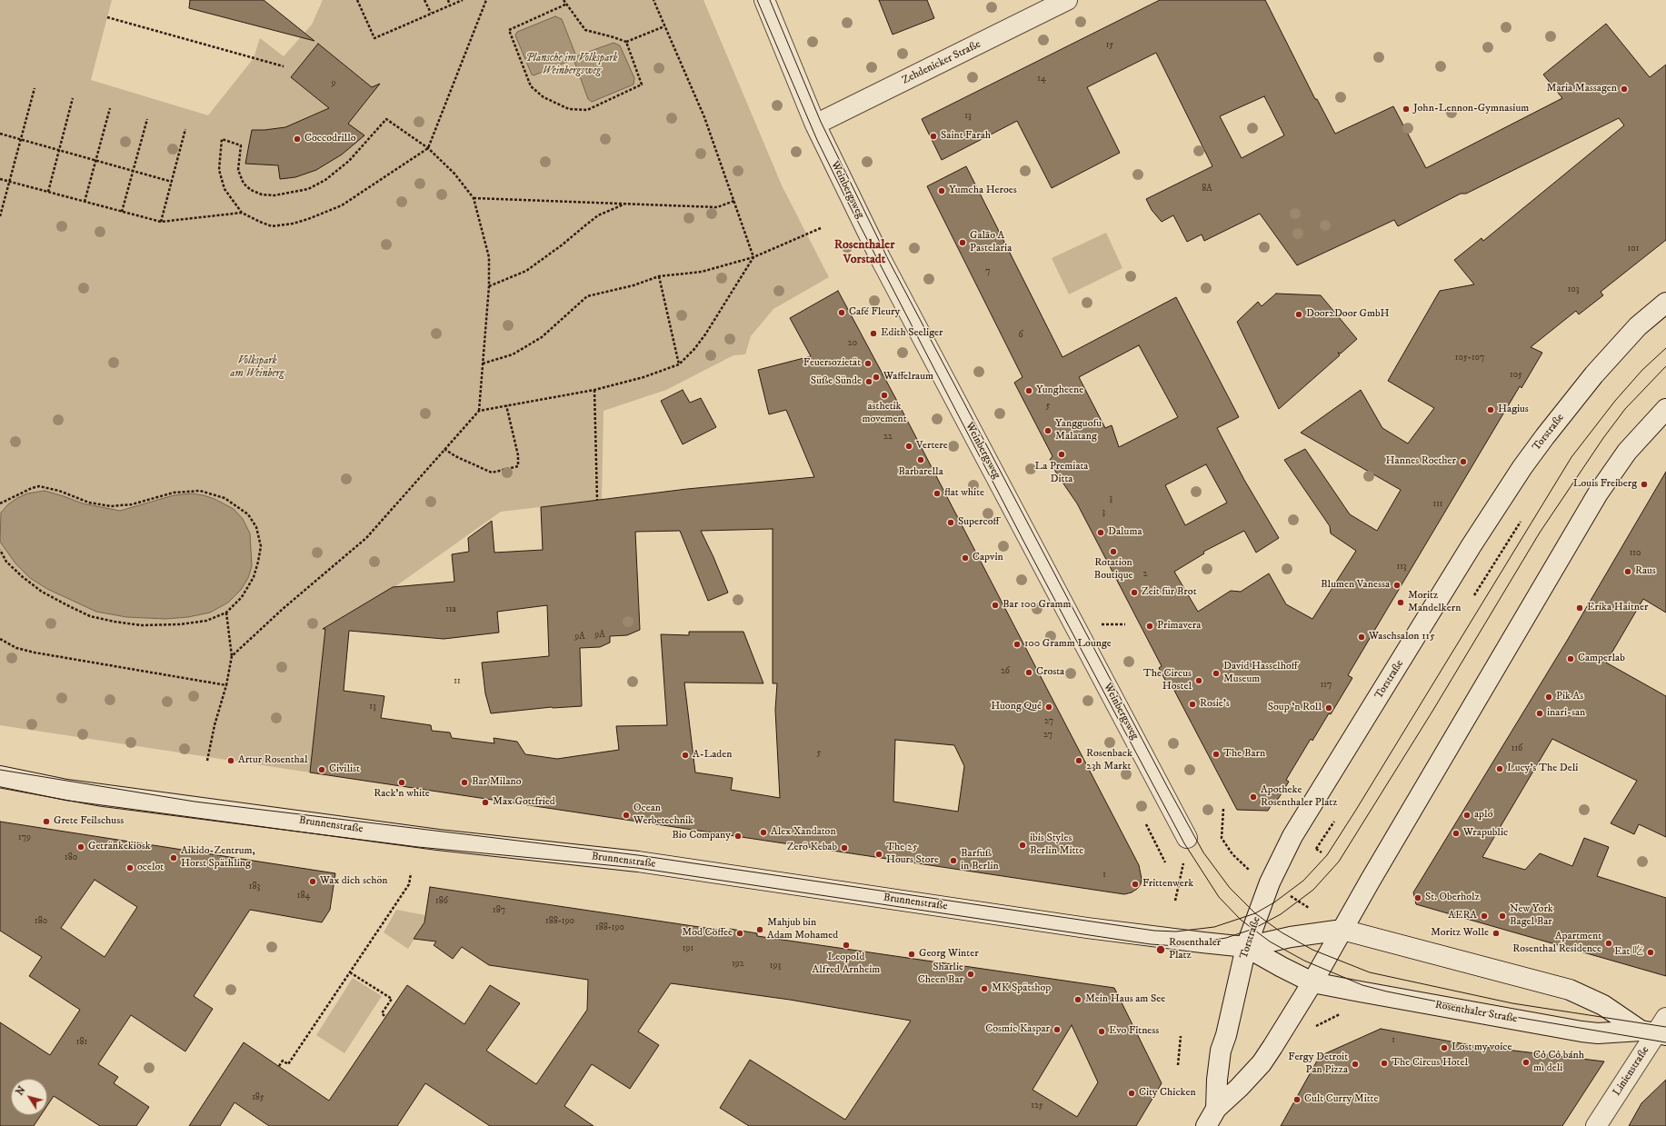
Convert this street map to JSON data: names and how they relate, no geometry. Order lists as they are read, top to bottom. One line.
{"streets":{"main road":["Zehdenicker Straße","Weinbergsweg","Torstraße","Brunnenstraße","Rosenthaler Straße","Linienstraße"]},"crossings":[["Zehdenicker Straße","Weinbergsweg"],["Torstraße","Brunnenstraße"],["Torstraße","Rosenthaler Straße"],["Rosenthaler Straße","Linienstraße"]],"districts":["Rosenthaler Vorstadt"],"parks":["Plansche im Volkspark Weinbergsweg","Volkspark am Weinberg"],"places":["Maria Massagen","John-Lennon-Gymnasium","Saint Farah","Coccodrillo","Yumcha Heroes","Galão A Pastelaria","Café Fleury","Door2Door GmbH","Edith Seeliger","Feuersozietät","Waffelraum","Süße Sünde","Yungheene","ästhetik movement","Hagius","Yangguofu Malatang","Vertere","La Premiata Ditta","Barbarella","Hannes Roether","Louis Freiberg","flat white","Supercoff","Daluma","Rotation Boutique","Capvin","Raus","Blumen Vanessa","Zeit für Brot","Moritz Mandelkern","Bar 100 Gramm","Erika Haitner","Primavera","Waschsalon 115","100 Gramm Lounge","Camperlab","Crosta","David Hasselhoff Museum","The Circus Hostel","Pik As","Rosie's","Huong Quê","Soup ’n Roll","inari-san","The Barn","A-Laden","Artur Rosenthal","Rosenback 23h Markt","Lucy's The Deli","Civilist","Rack'n white","Bar Milano","Apotheke Rosenthaler Platz","Max Gottfried","Ocean Werbetechnik","apló","Grete Feilschuss","Alex Xandaton","Wrapublic","Bio Company","ibis Styles Berlin Mitte","Getränkekiosk","Zerö Kebab","The 25 Hours Store","Aikido-Zentrum, Horst Späthling","Barfuß in Berlin","ocelot","Wax dich schön","Frittenwerk","St. Oberholz","AERA","New York Bagel Bar","Mahjub bin Adam Mohamed","Mod Coffee","Moritz Wolle","Apartment Rosenthal Residence","Leopold Alfred Arnheim","Rosenthaler Platz","Eat 吃","Georg Winter","Sharlie Cheen Bar","MK Spätshop","Mein Haus am See","Cosmic Kaspar","Evo Fitness","Lost my voice","Cô Cô bánh mì deli","The Circus Hotel","Fergy Detroit Pan Pizza","City Chicken","Cult Curry Mitte"],"house_numbers":["15","14","9","13","8A","101","7","103","6","20","105-107","105","5","22","3","111","3","110","113","2","11a","9A","9A","26","11","117","13","27","27","116","5","179","180","1","183","184","186","187","180","188-190","188-190","191","192","193","1","181","185","125"],"north":"top left"}
